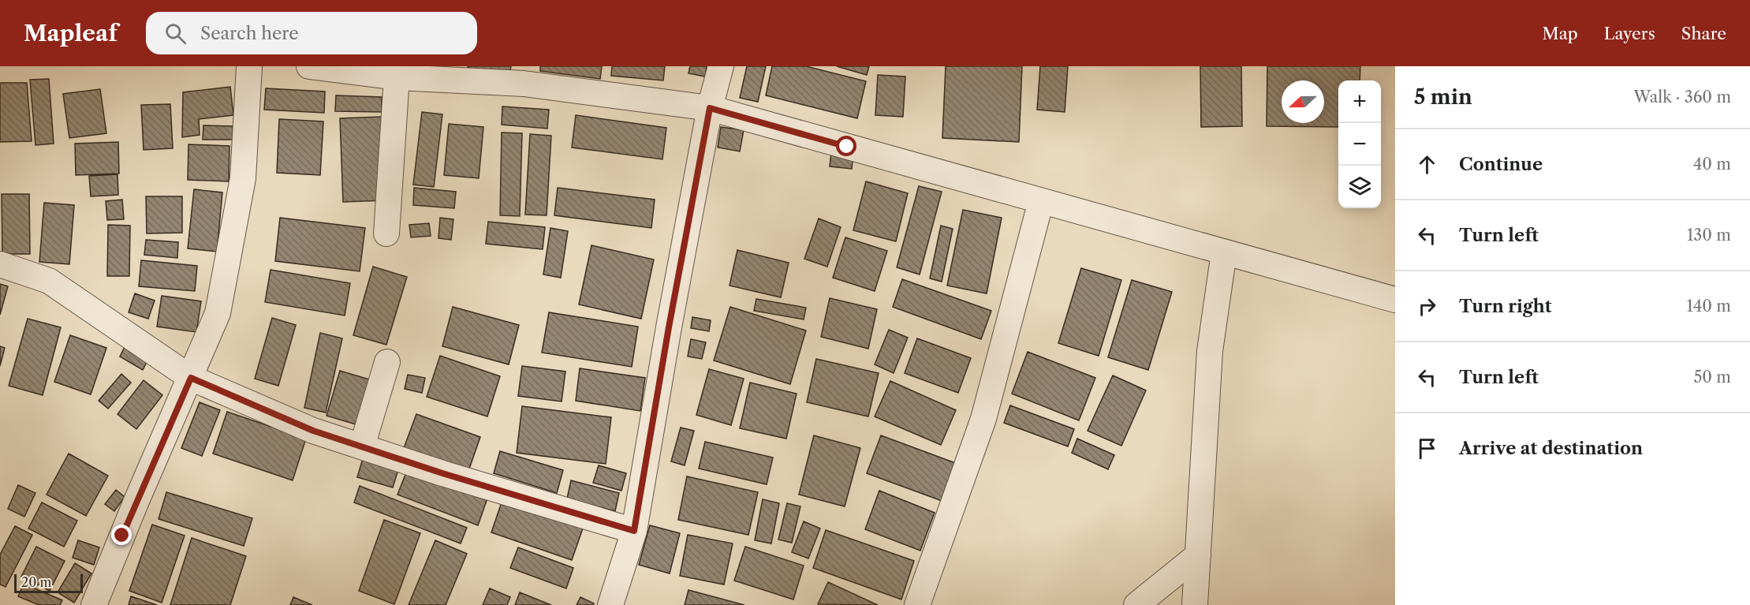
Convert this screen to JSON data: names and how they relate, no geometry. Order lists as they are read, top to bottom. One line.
{"scale_bar":"20 m","north":"left","page":{"header":"Mapleaf","search":"Search here","nav":["Map","Layers","Share"],"heading":["5 min","Walk · 360 m"],"map_buttons":["+","−"],"list":[["Continue","40 m"],["Turn left","130 m"],["Turn right","140 m"],["Turn left","50 m"],"Arrive at destination"],"scale":"20 m"}}
